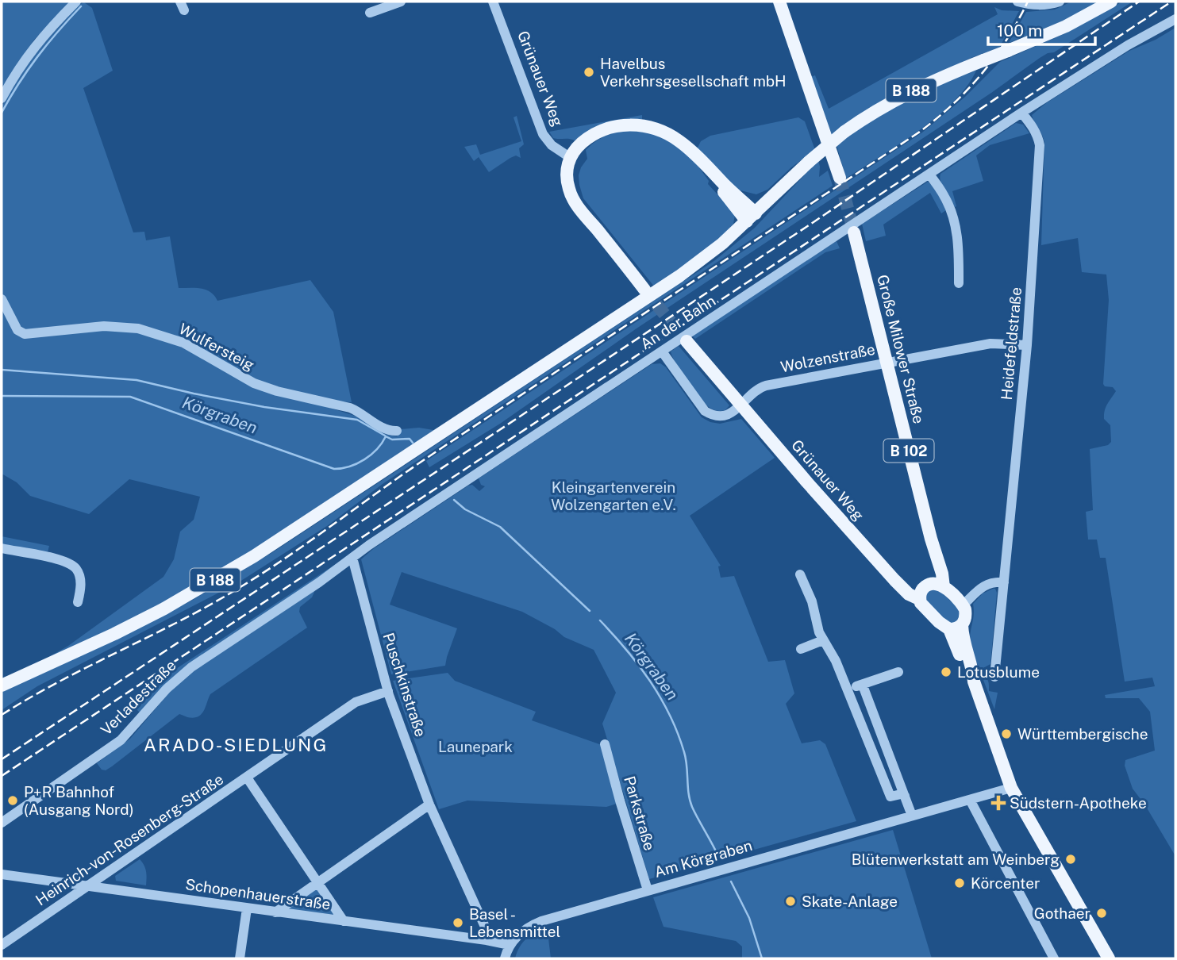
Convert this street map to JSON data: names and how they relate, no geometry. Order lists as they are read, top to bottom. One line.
{"streets":{"main road":["Grünauer Weg","B 188","Große Milower Straße","B 102"],"street":["An der Bahn","Heidefeldstraße","Wulfersteig","Wolzenstraße","Puschkinstraße","Verladestraße","Parkstraße","Heinrich-von-Rosenberg-Straße","Am Körgraben","Schopenhauerstraße"]},"crossings":[["Grünauer Weg","Große Milower Straße"],["Grünauer Weg","Wolzenstraße"],["An der Bahn","Heidefeldstraße"],["An der Bahn","Puschkinstraße"],["An der Bahn","Verladestraße"],["Heidefeldstraße","Wolzenstraße"],["Große Milower Straße","Wolzenstraße"],["Große Milower Straße","Am Körgraben"],["Puschkinstraße","Verladestraße"],["Puschkinstraße","Heinrich-von-Rosenberg-Straße"],["Puschkinstraße","Schopenhauerstraße"],["Parkstraße","Am Körgraben"],["Heinrich-von-Rosenberg-Straße","Schopenhauerstraße"],["Am Körgraben","Schopenhauerstraße"]],"districts":["ARADO-SIEDLUNG"],"water":["Körgraben"],"parks":["Kleingartenverein Wolzengarten e.V.","Launepark"],"places":{"other":["Havelbus Verkehrsgesellschaft mbH","Lotusblume","Württembergische","P+R Bahnhof (Ausgang Nord)","Blütenwerkstatt am Weinberg","Körcenter","Skate-Anlage","Gothaer","Basel - Lebensmittel"],"health":["Südstern-Apotheke"]},"scale_bar":"100 m"}
